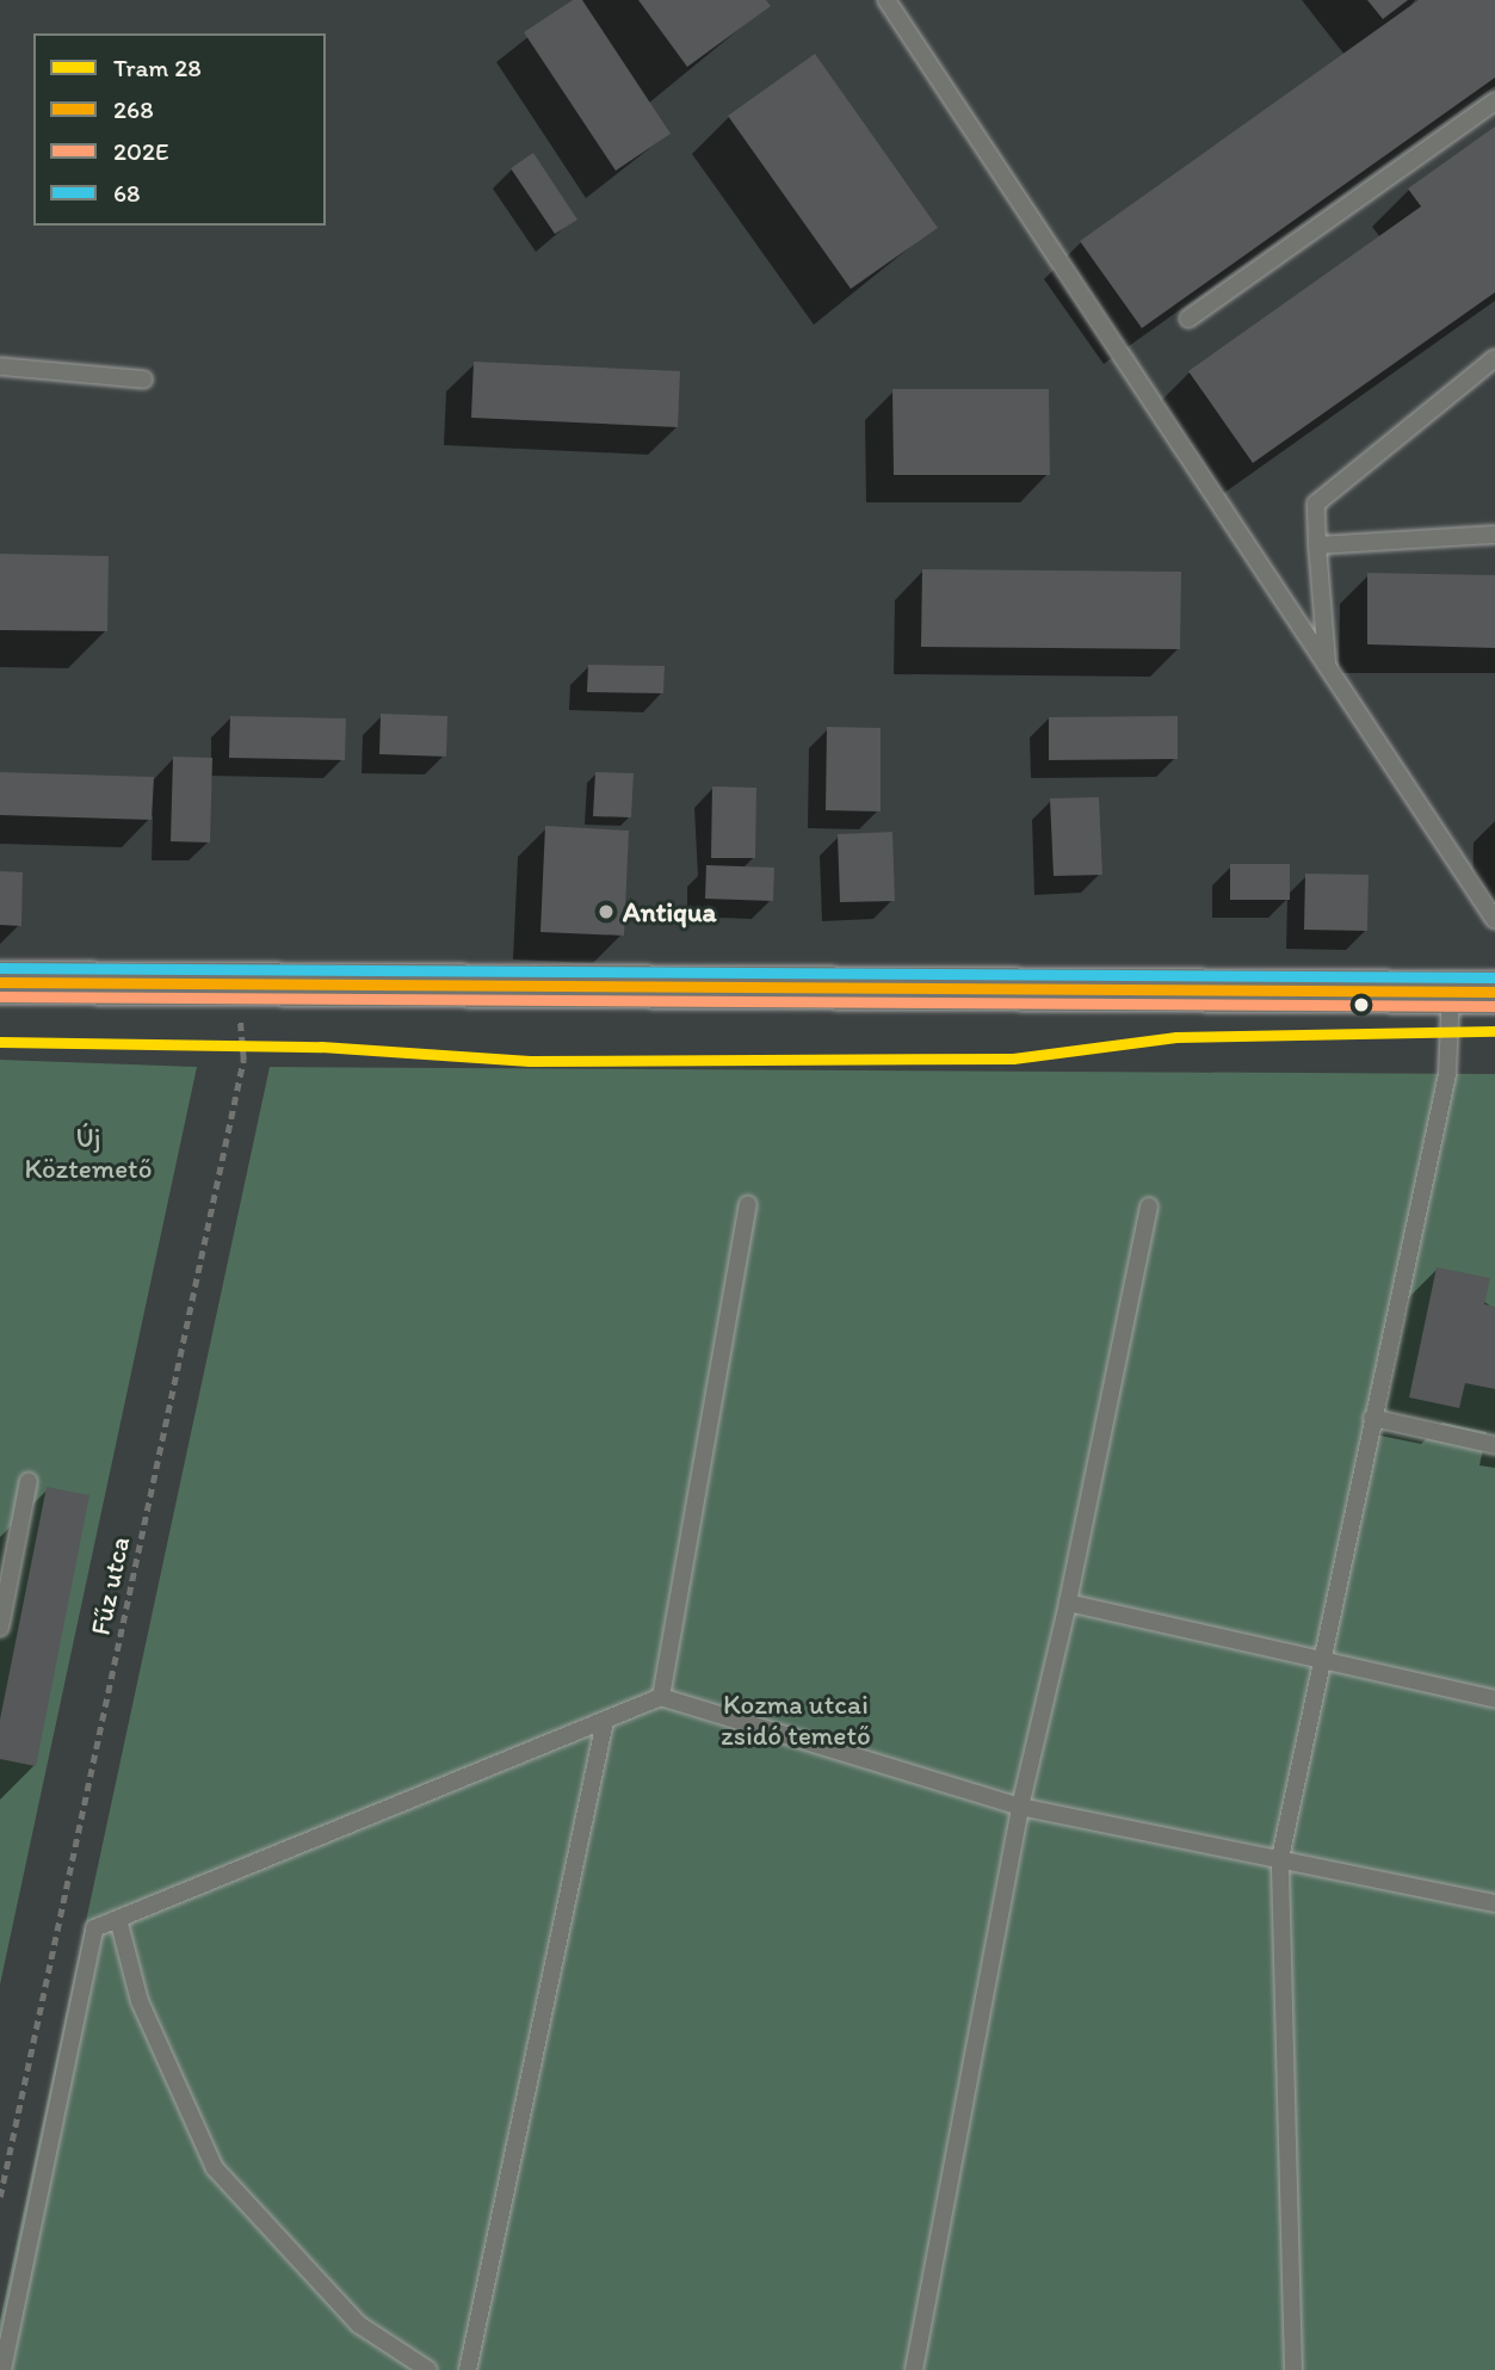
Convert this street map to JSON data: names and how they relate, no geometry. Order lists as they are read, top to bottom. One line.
{"streets":{"path":["Fűz utca"]},"parks":["Új Köztemető","Kozma utcai zsidó temető"],"places":["Antiqua"],"lines":["transit line 68","transit line 268","transit line 202E","tram line 28"],"legend":["Tram 28","268","202E","68"]}
